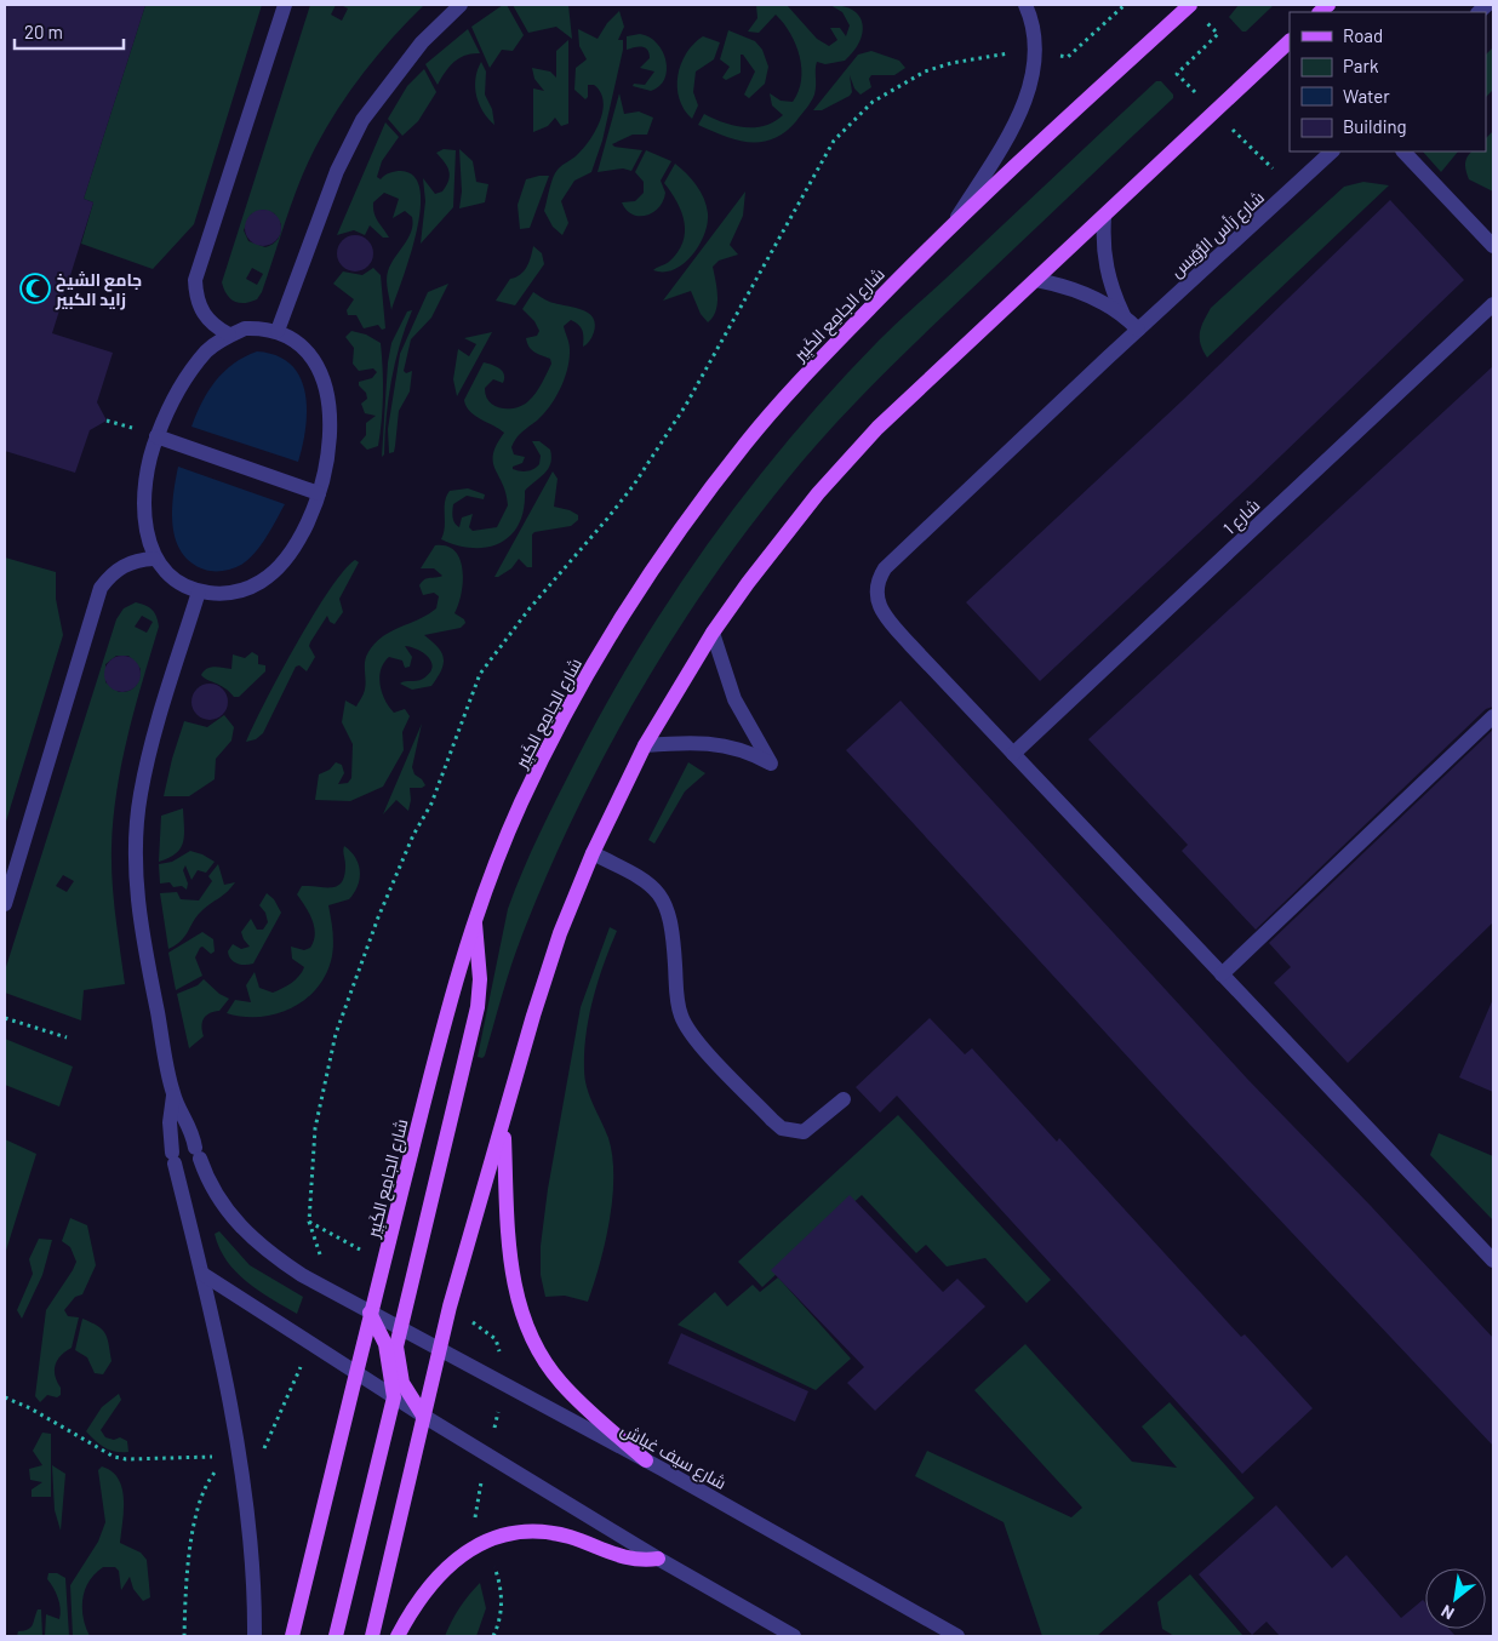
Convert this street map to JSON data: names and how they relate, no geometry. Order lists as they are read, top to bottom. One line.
{"streets":{"main road":["شارع الجامِع الكَبِير"],"street":["شارع رَأس الرُّوَيس","شارع 1","شارع سيف غباش"]},"crossings":[["شارع رَأس الرُّوَيس","شارع 1"],["شارع الجامِع الكَبِير","شارع سيف غباش"]],"places":{"mosque":["جامع الشيخ زايد الكبير"]},"legend":["Road","Park","Water","Building"],"scale_bar":"20 m","north":"bottom left"}
